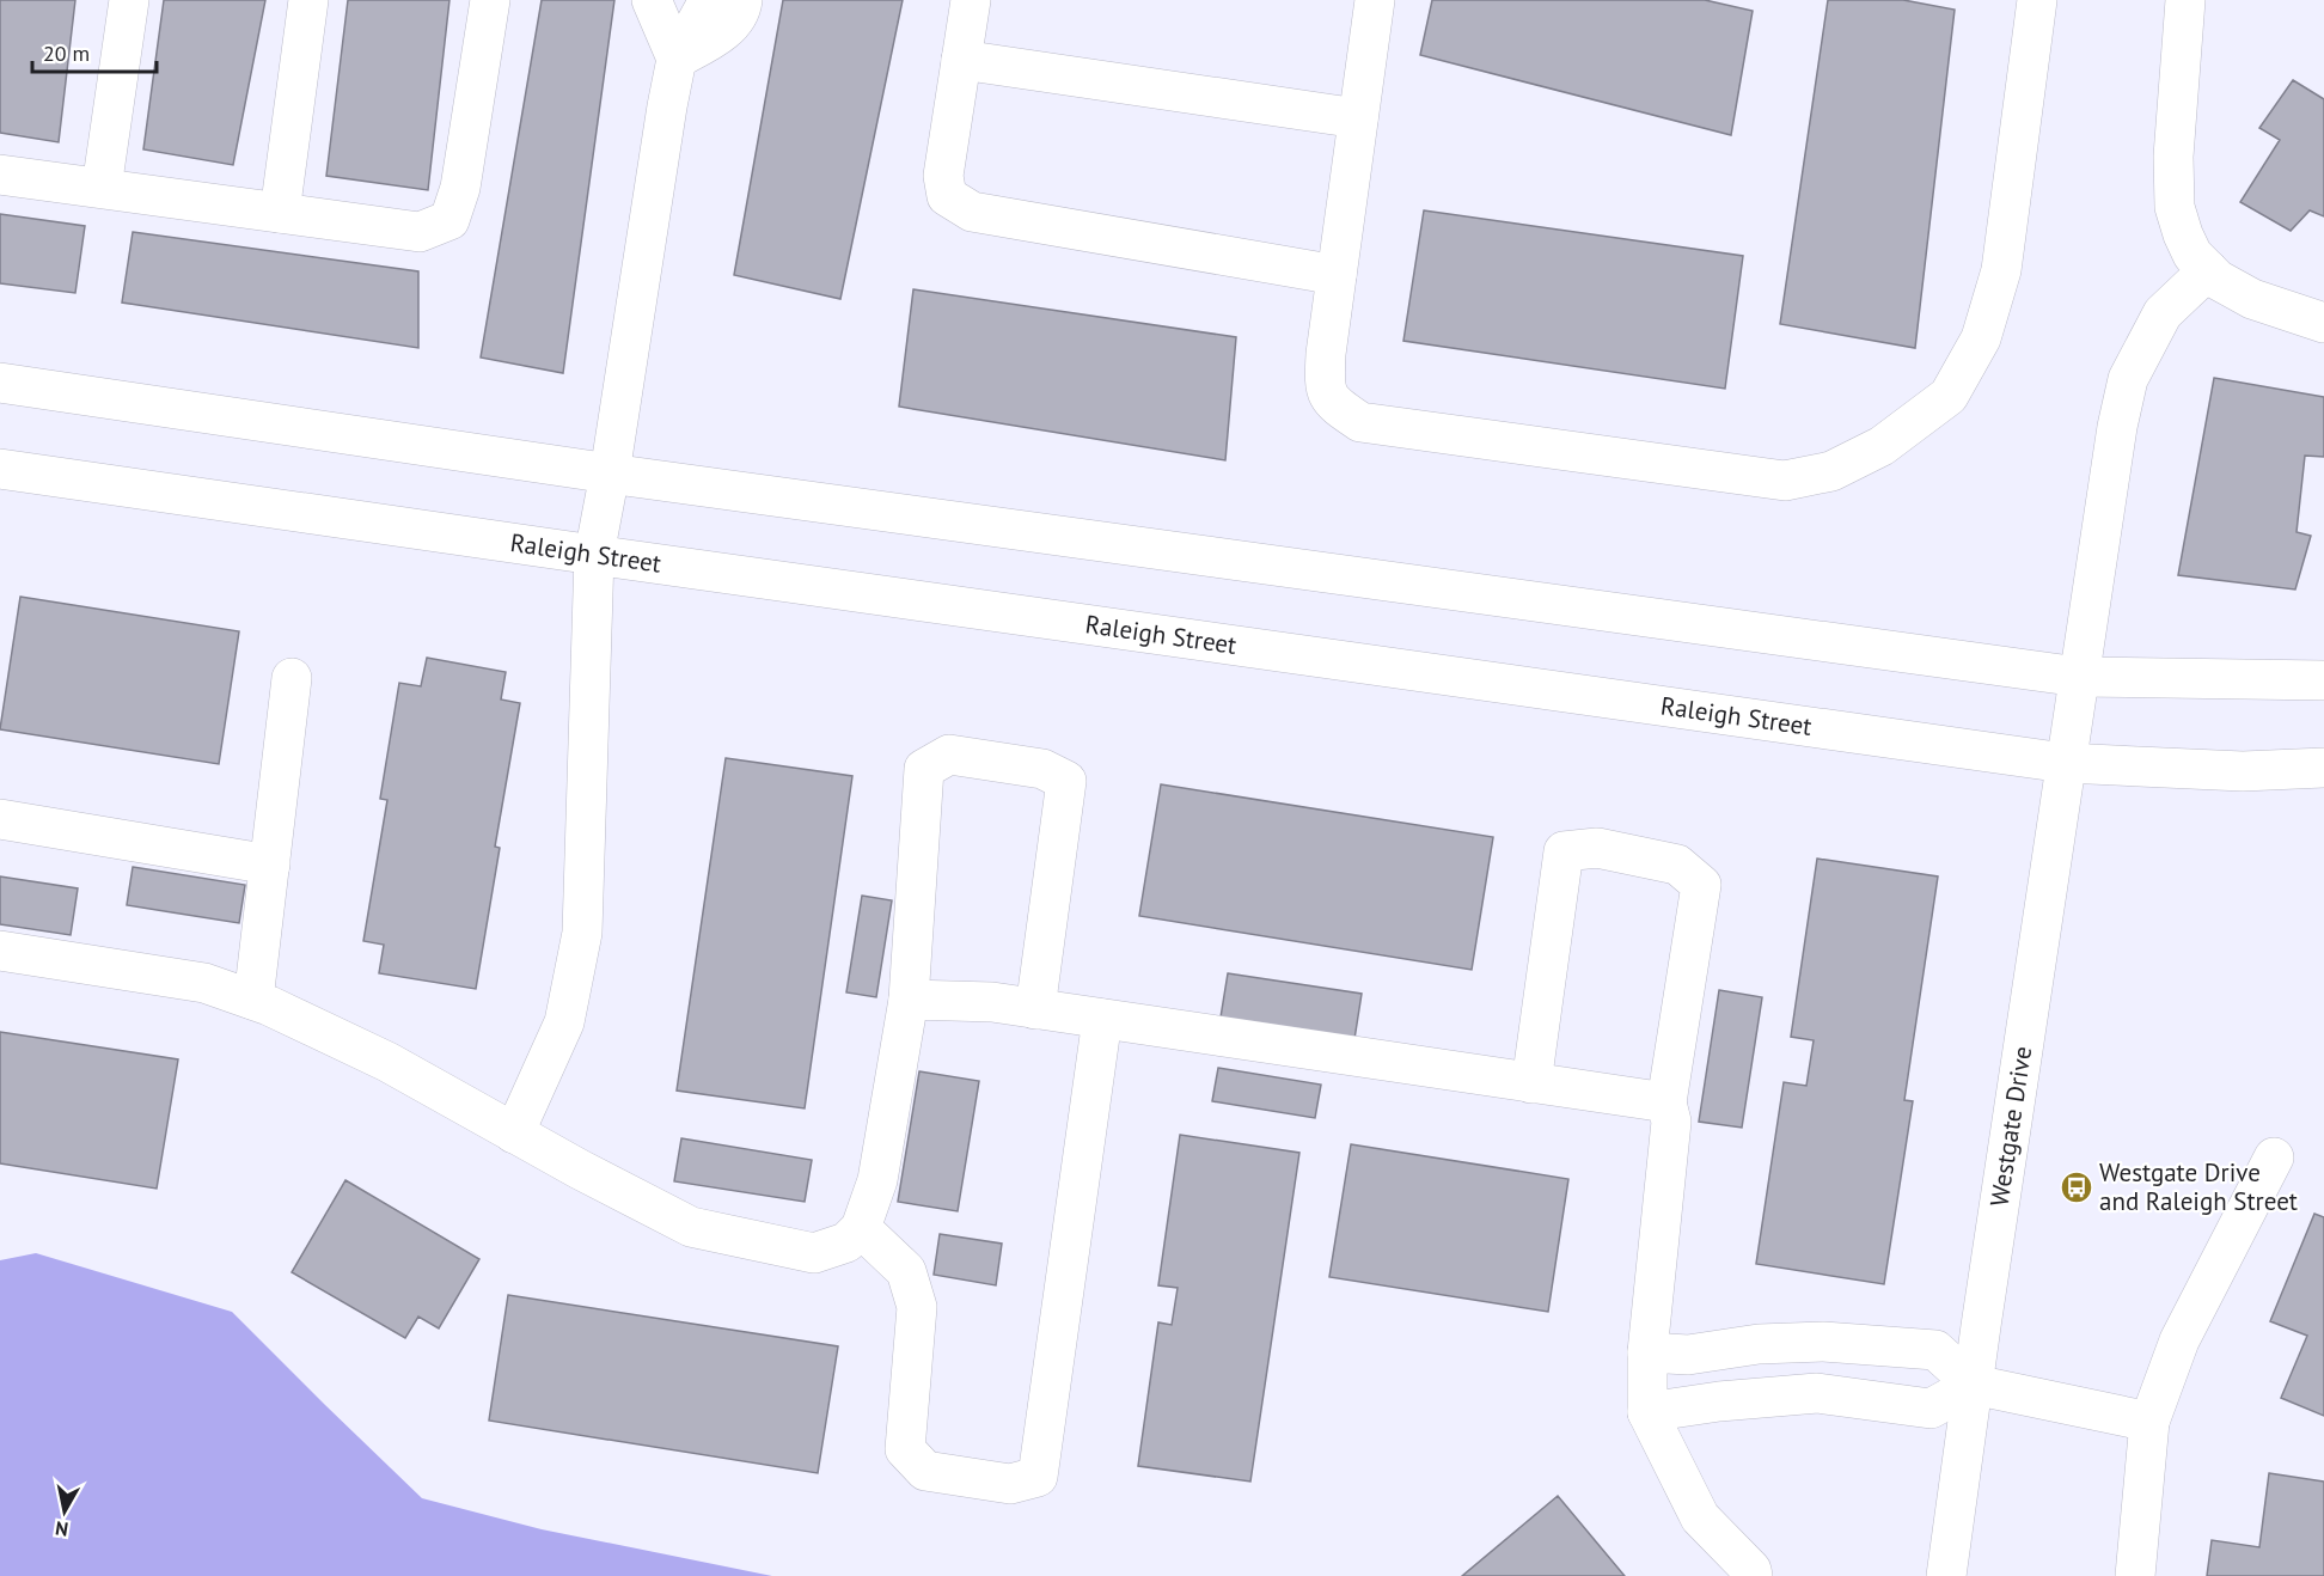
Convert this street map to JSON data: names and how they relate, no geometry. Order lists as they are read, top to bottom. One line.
{"streets":{"street":["Raleigh Street","Westgate Drive"]},"crossings":[["Raleigh Street","Westgate Drive"]],"places":{"bus stop":["Westgate Drive and Raleigh Street"]},"scale_bar":"20 m","north":"bottom"}
